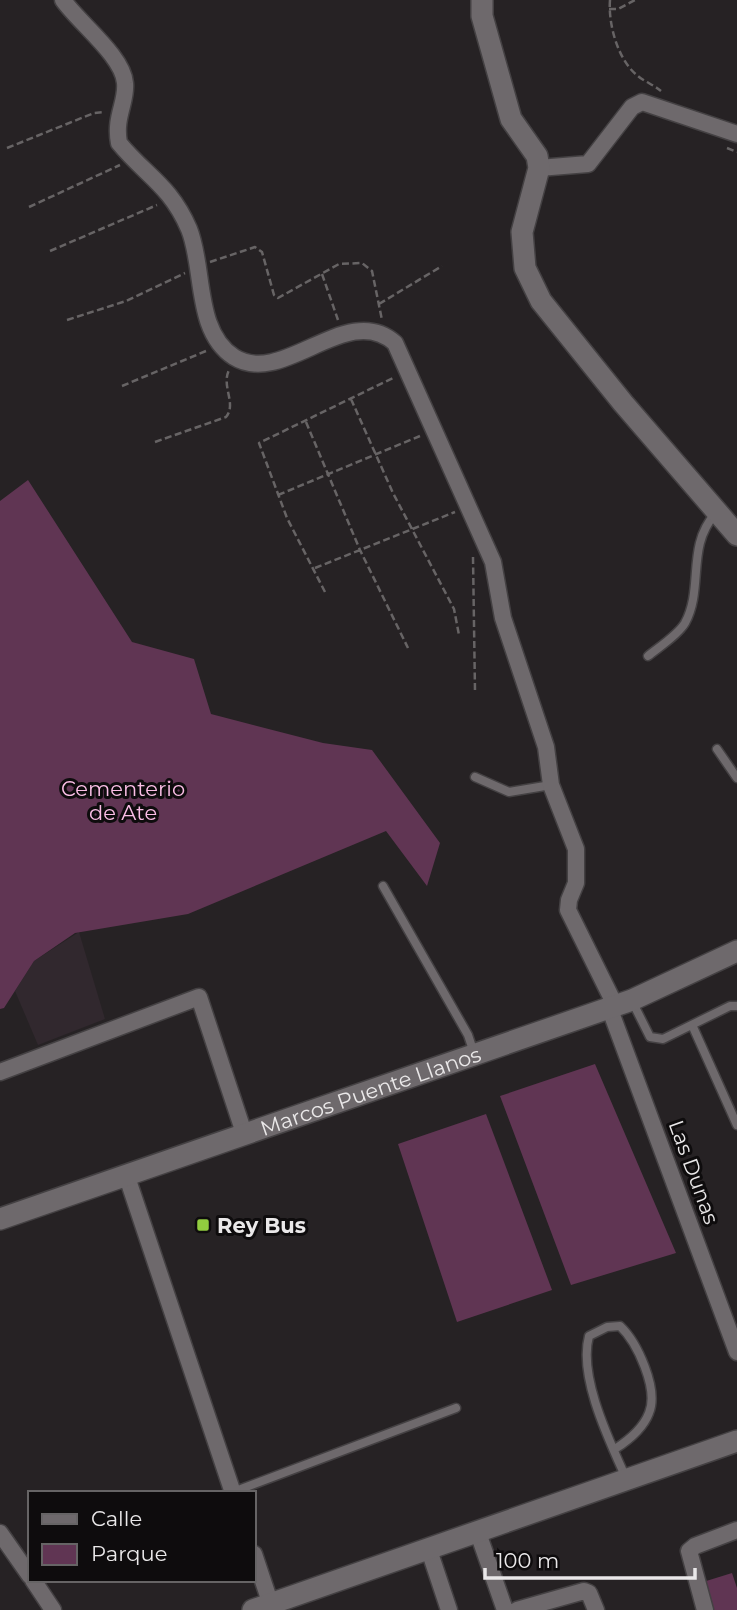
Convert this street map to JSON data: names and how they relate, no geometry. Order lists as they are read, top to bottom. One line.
{"streets":{"street":["Marcos Puente Llanos","Las Dunas"]},"crossings":[["Marcos Puente Llanos","Las Dunas"]],"parks":["Cementerio de Ate"],"places":{"transit":["Rey Bus"]},"legend":["Calle","Parque"],"scale_bar":"100 m"}
